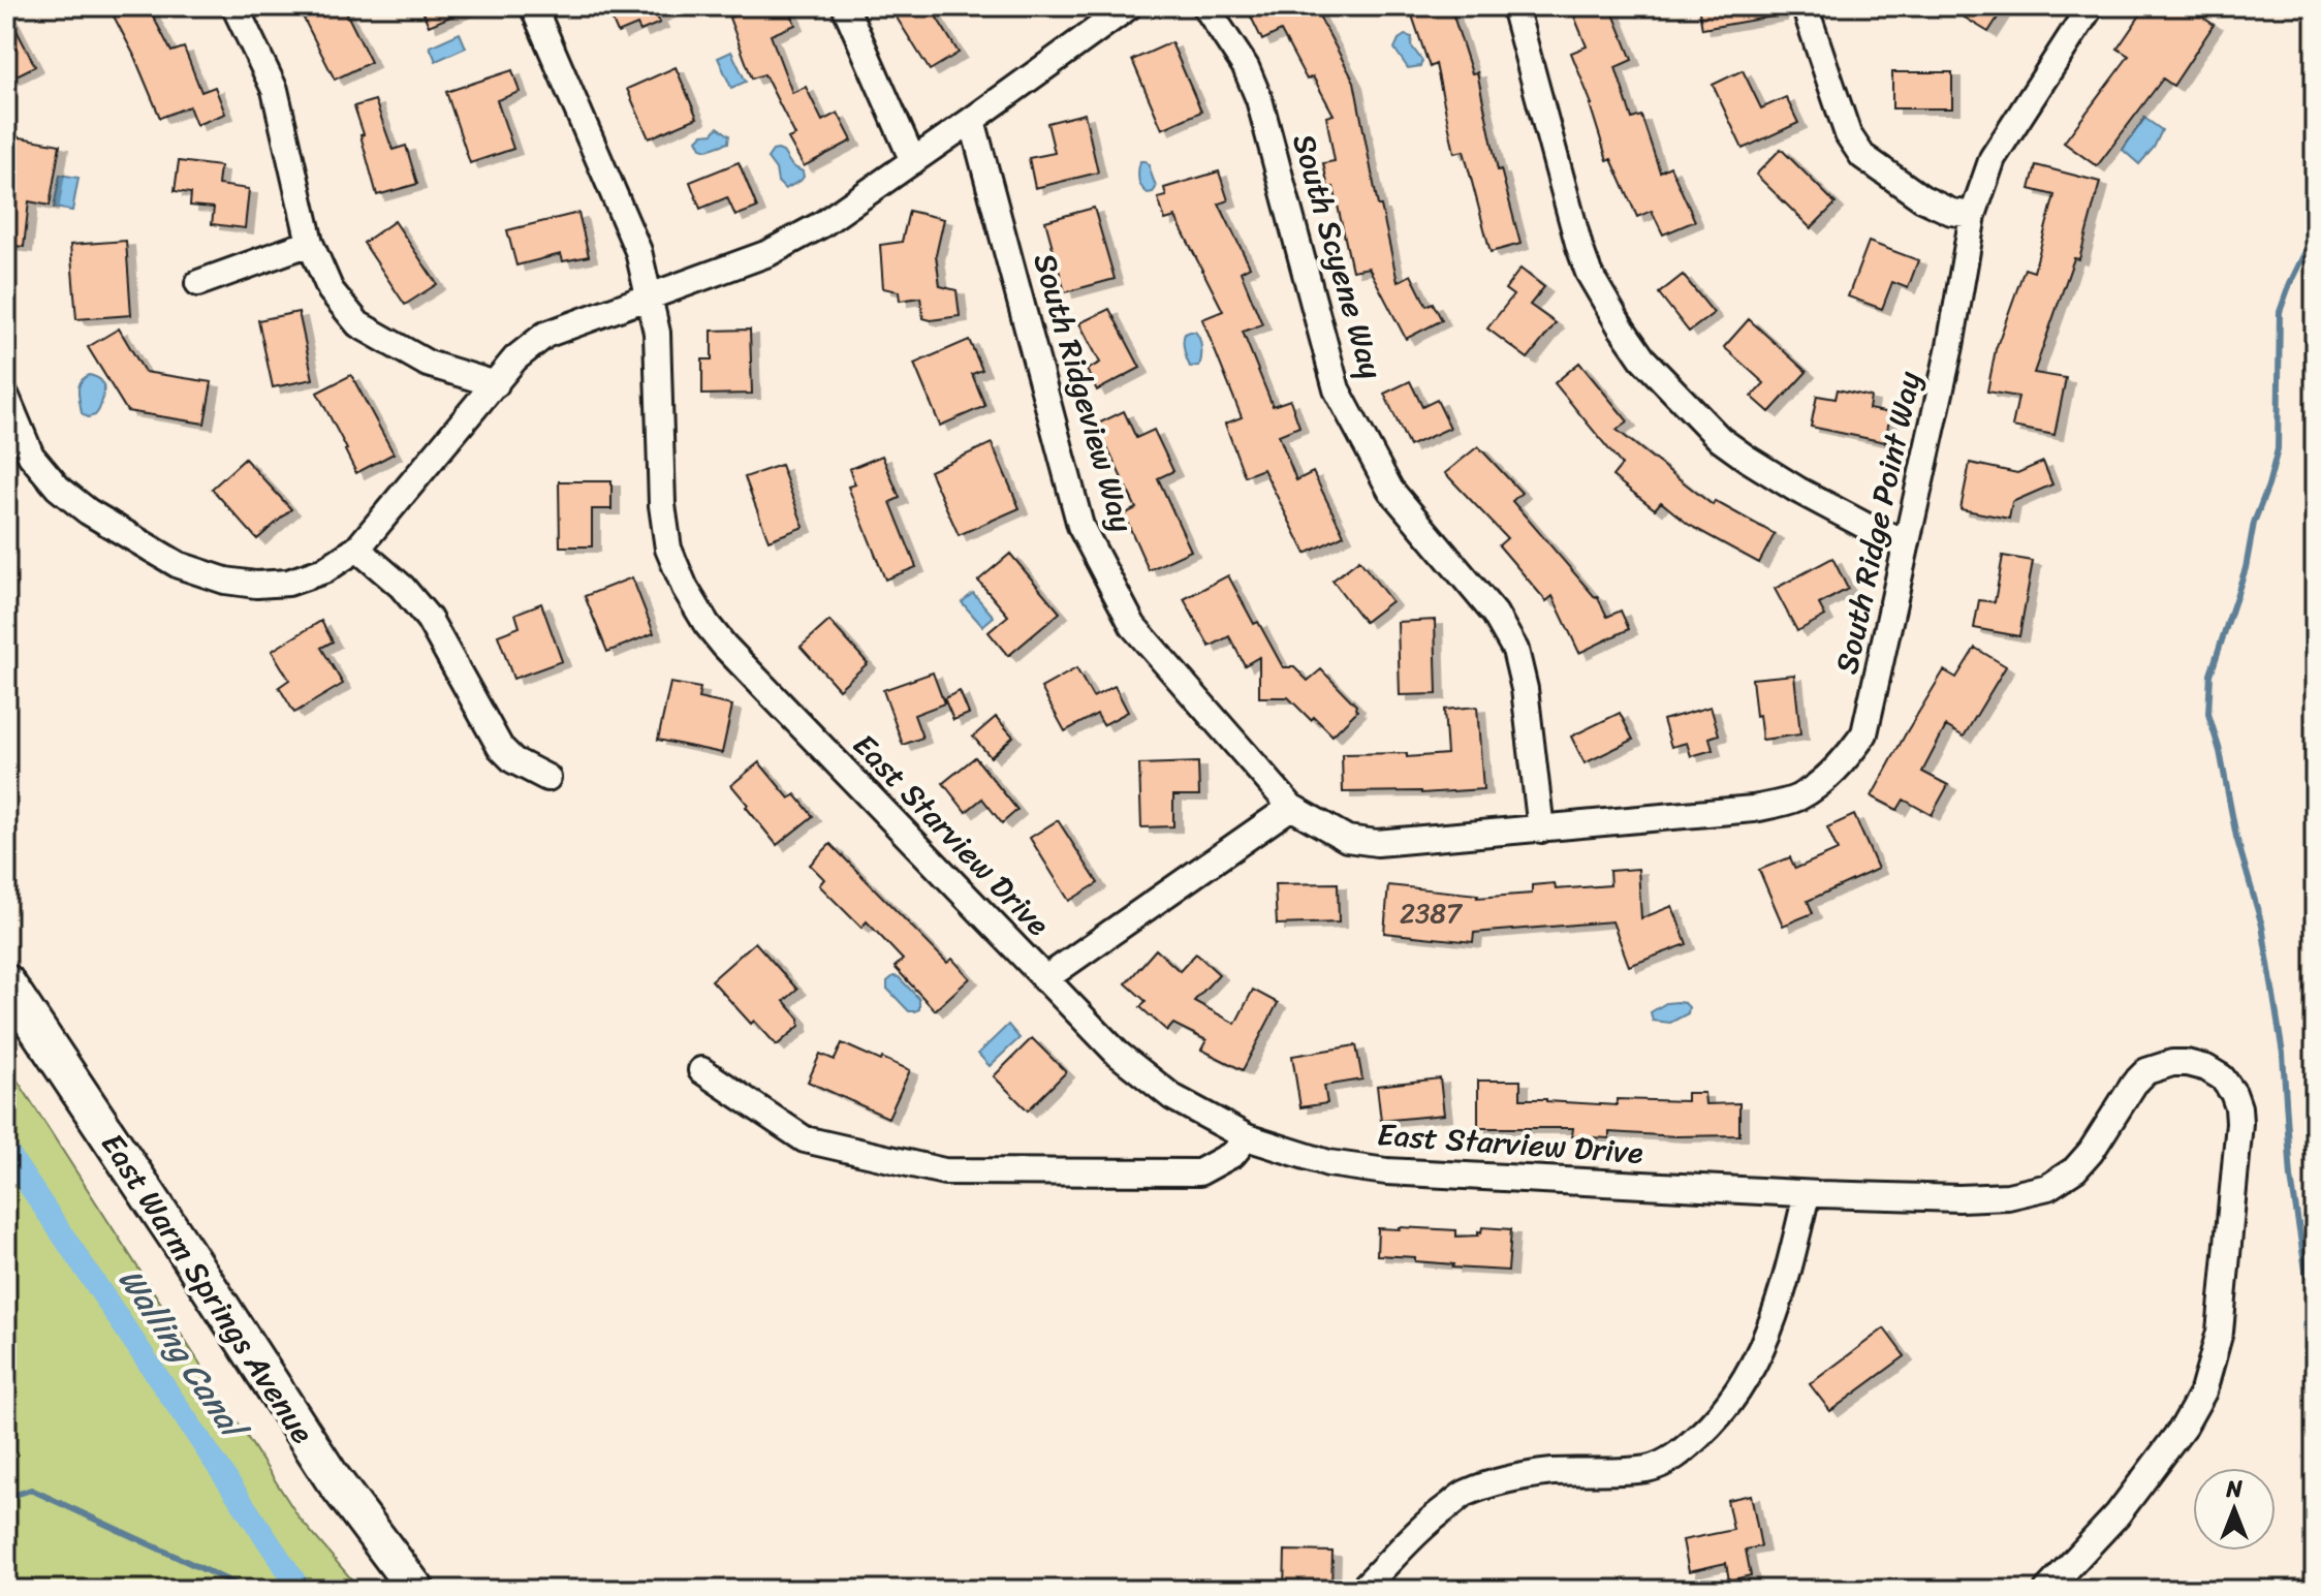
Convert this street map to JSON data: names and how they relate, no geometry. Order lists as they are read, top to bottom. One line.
{"streets":{"street":["South Scyene Way","South Ridgeview Way","South Ridge Point Way","East Starview Drive","East Warm Springs Avenue"]},"crossings":[["South Scyene Way","South Ridgeview Way"],["South Scyene Way","South Ridge Point Way"],["South Ridgeview Way","South Ridge Point Way"]],"water":["Walling Canal"],"house_numbers":["2387"],"north":"top"}
